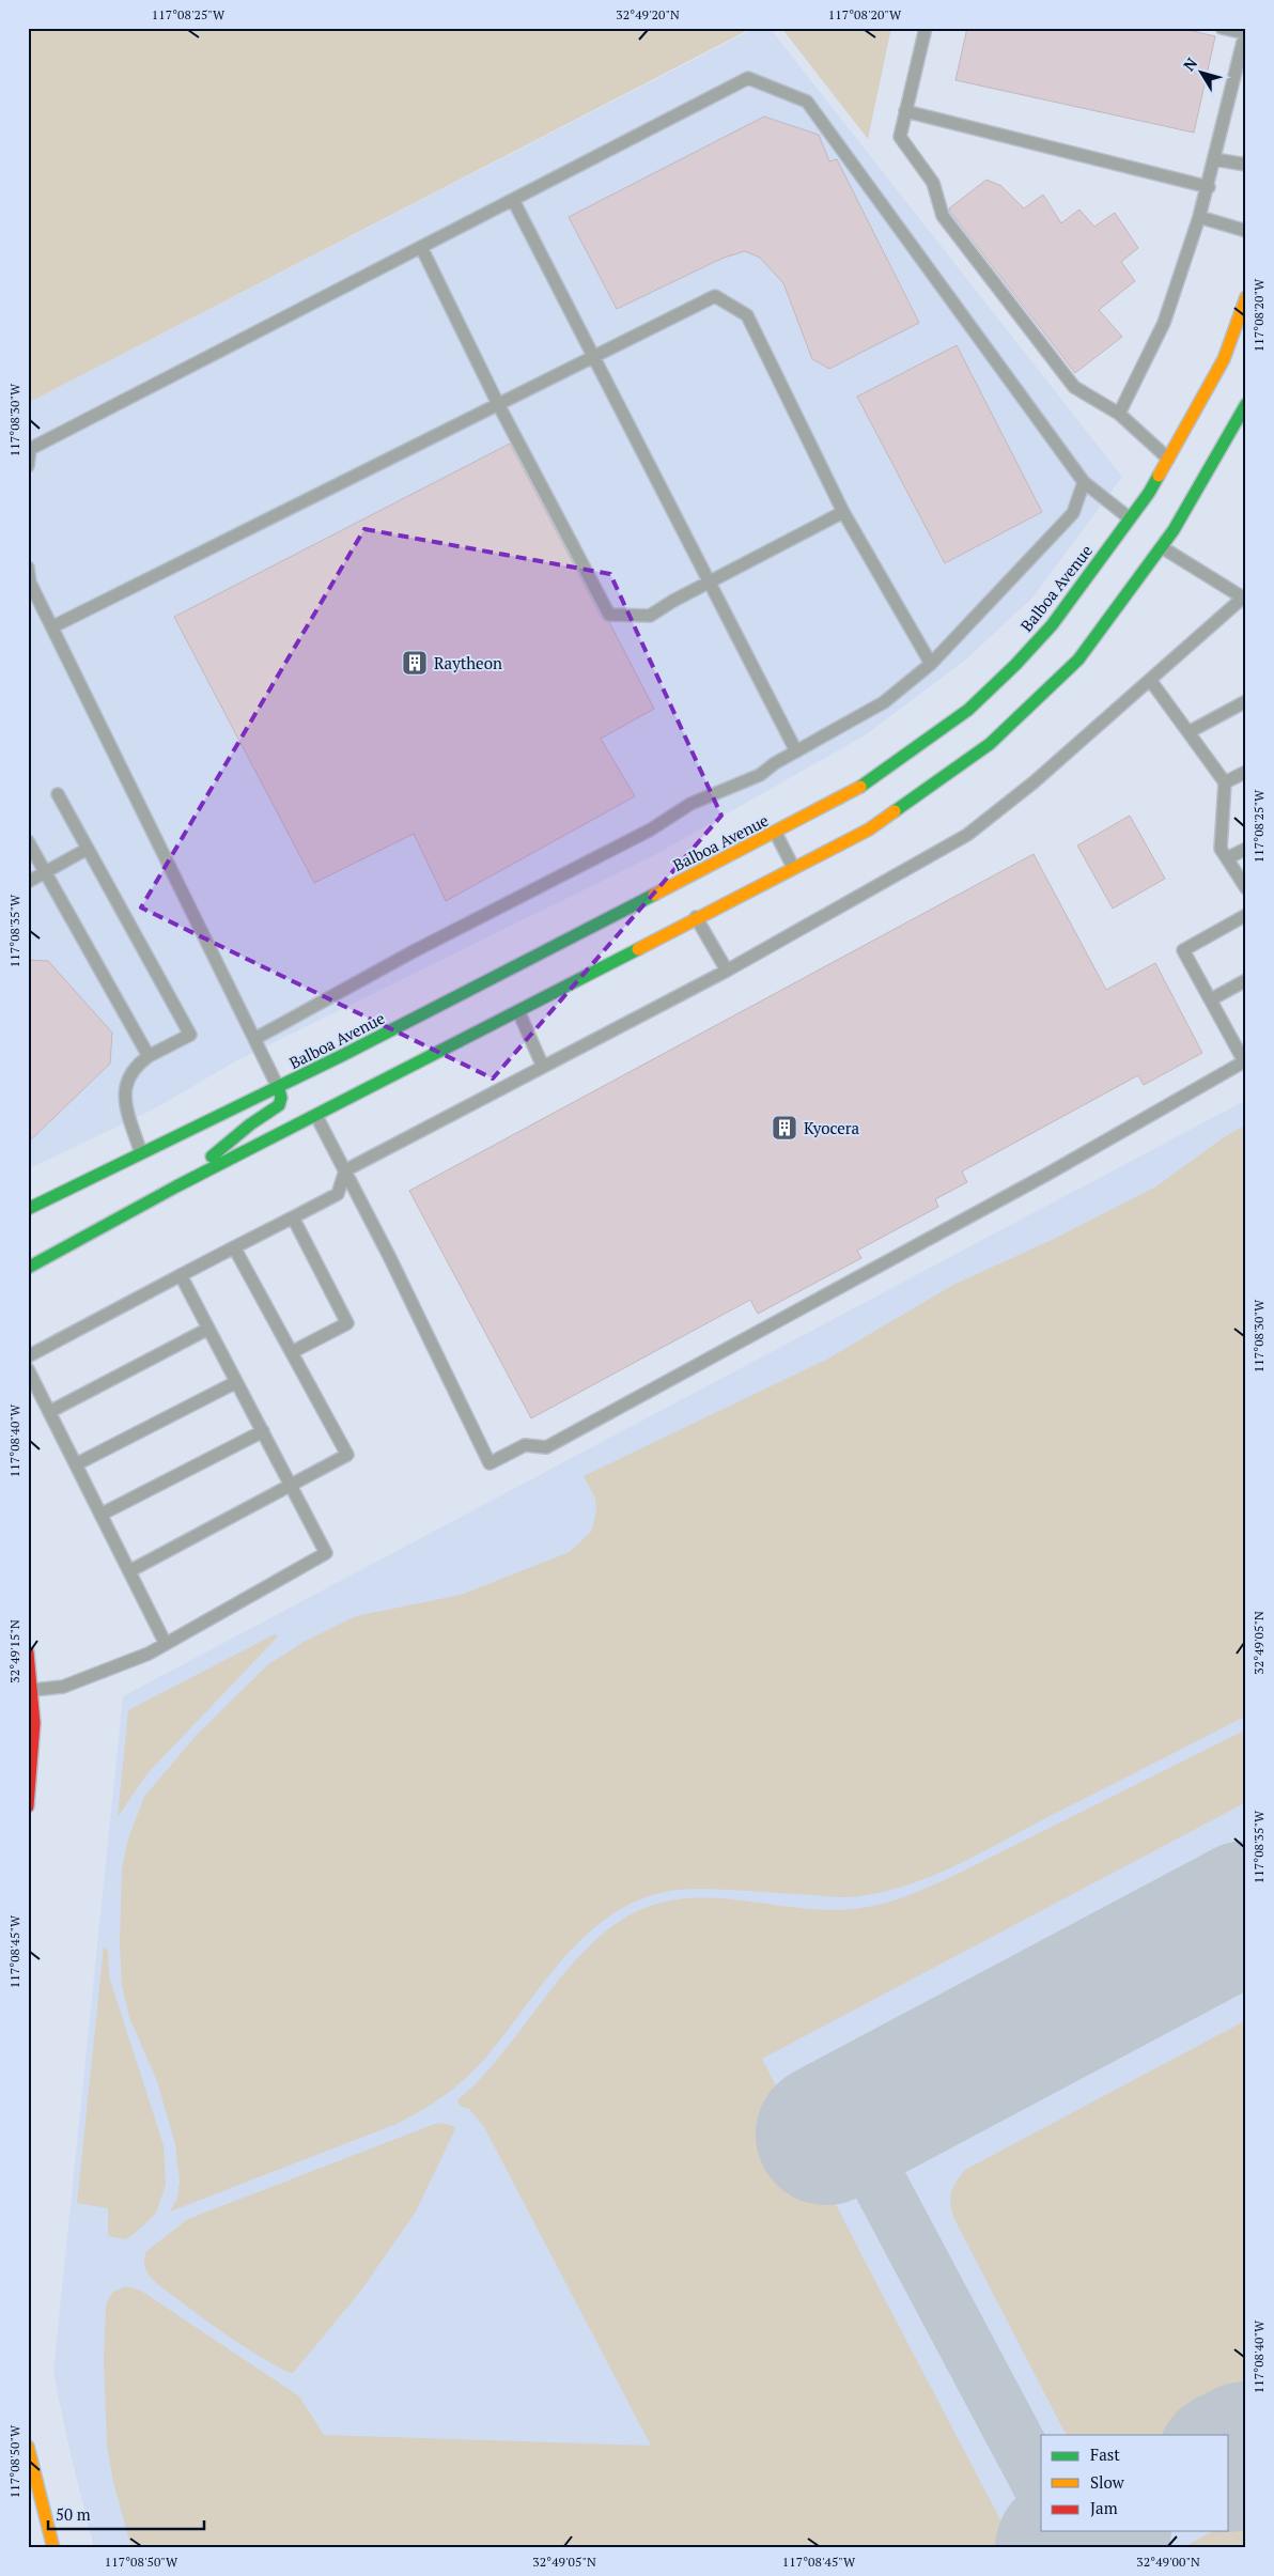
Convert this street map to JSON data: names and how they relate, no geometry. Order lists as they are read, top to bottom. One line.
{"streets":{"main road":["Balboa Avenue"]},"places":{"building":["Raytheon","Kyocera"]},"legend":["Fast","Slow","Jam"],"scale_bar":"50 m","north":"top left","coordinates":["117°08'25\"W","32°49'20\"N","117°08'20\"W","117°08'30\"W","117°08'35\"W","117°08'40\"W","32°49'05\"N","32°49'15\"N","117°08'45\"W","117°08'50\"W","32°49'00\"N"]}
